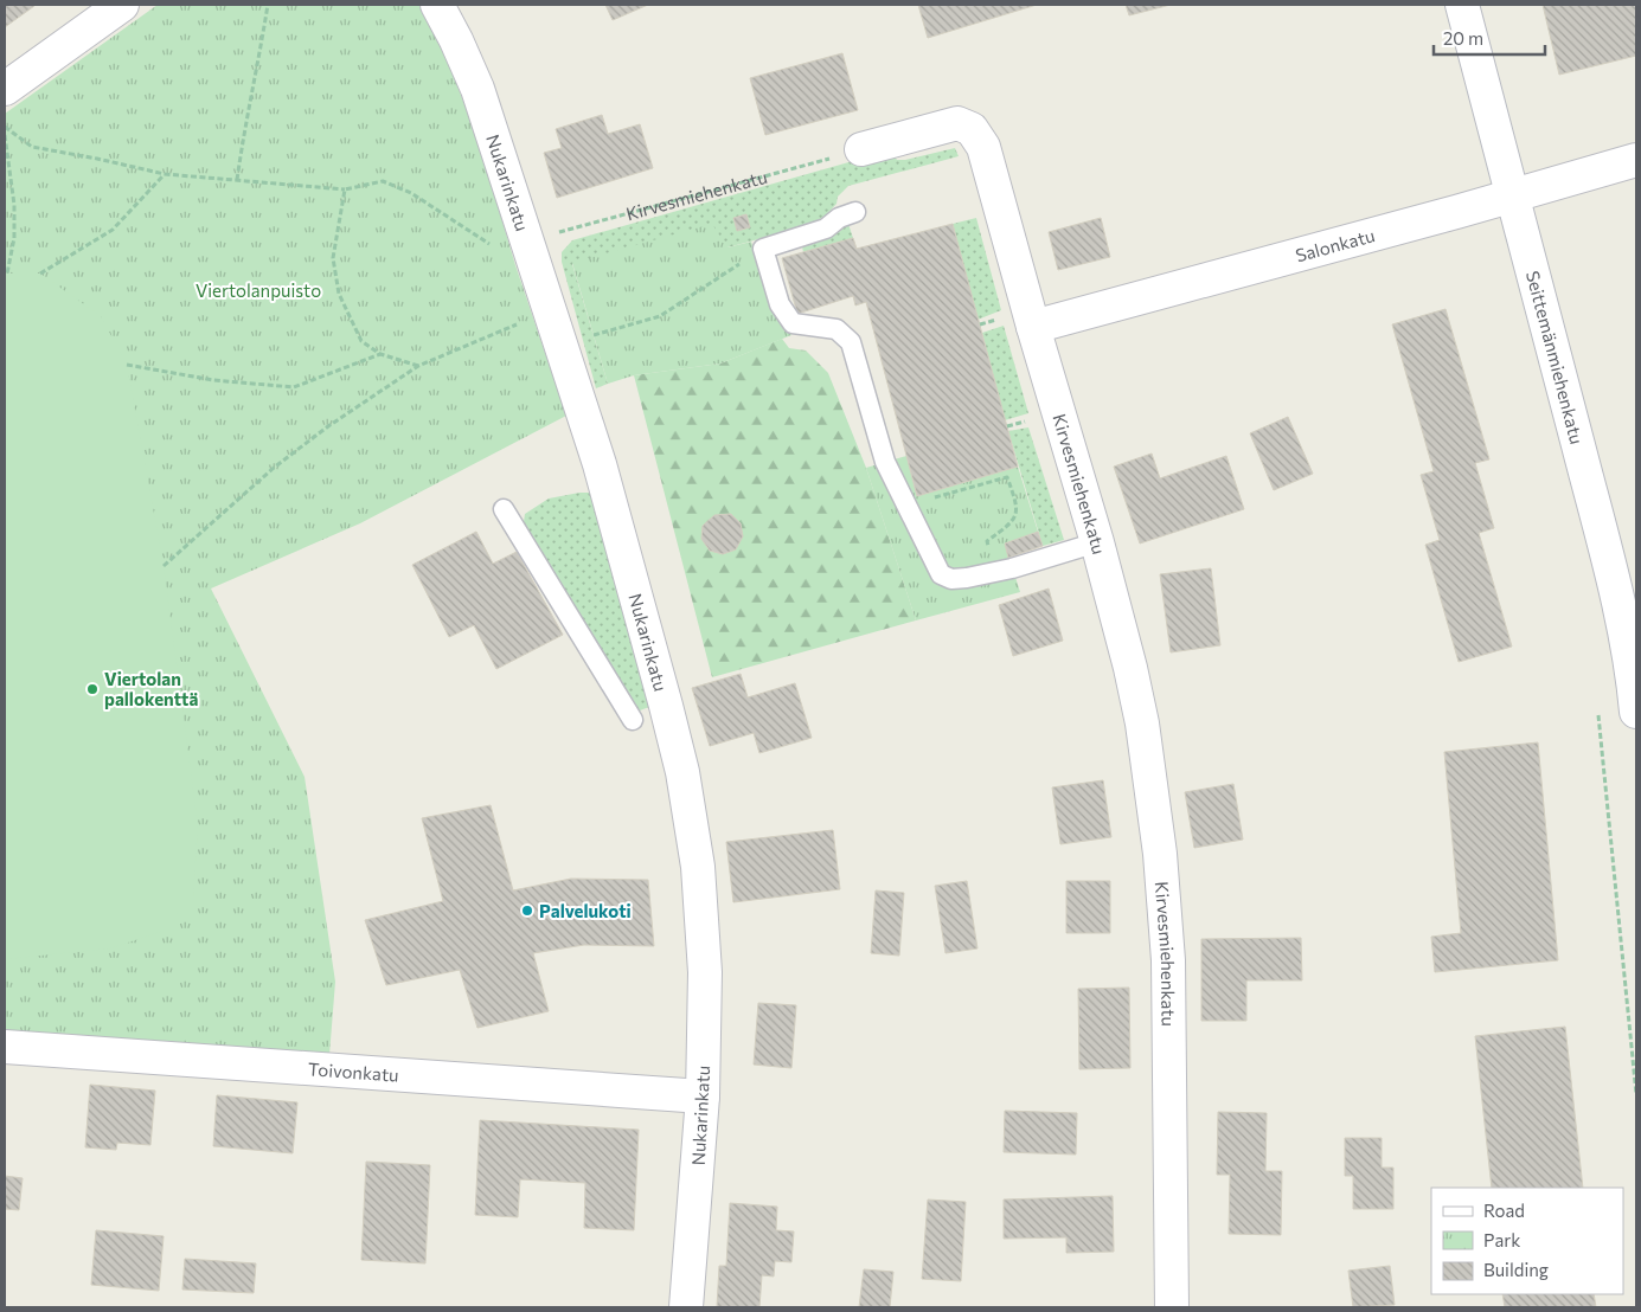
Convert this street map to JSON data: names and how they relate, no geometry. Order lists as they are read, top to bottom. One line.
{"streets":{"street":["Nukarinkatu","Kirvesmiehenkatu","Salonkatu","Seittemänmiehenkatu","Toivonkatu"]},"crossings":[["Nukarinkatu","Kirvesmiehenkatu"],["Nukarinkatu","Toivonkatu"],["Kirvesmiehenkatu","Salonkatu"],["Salonkatu","Seittemänmiehenkatu"]],"parks":["Viertolanpuisto"],"places":["Viertolan pallokenttä","Palvelukoti"],"legend":["Road","Park","Building"],"scale_bar":"20 m"}
